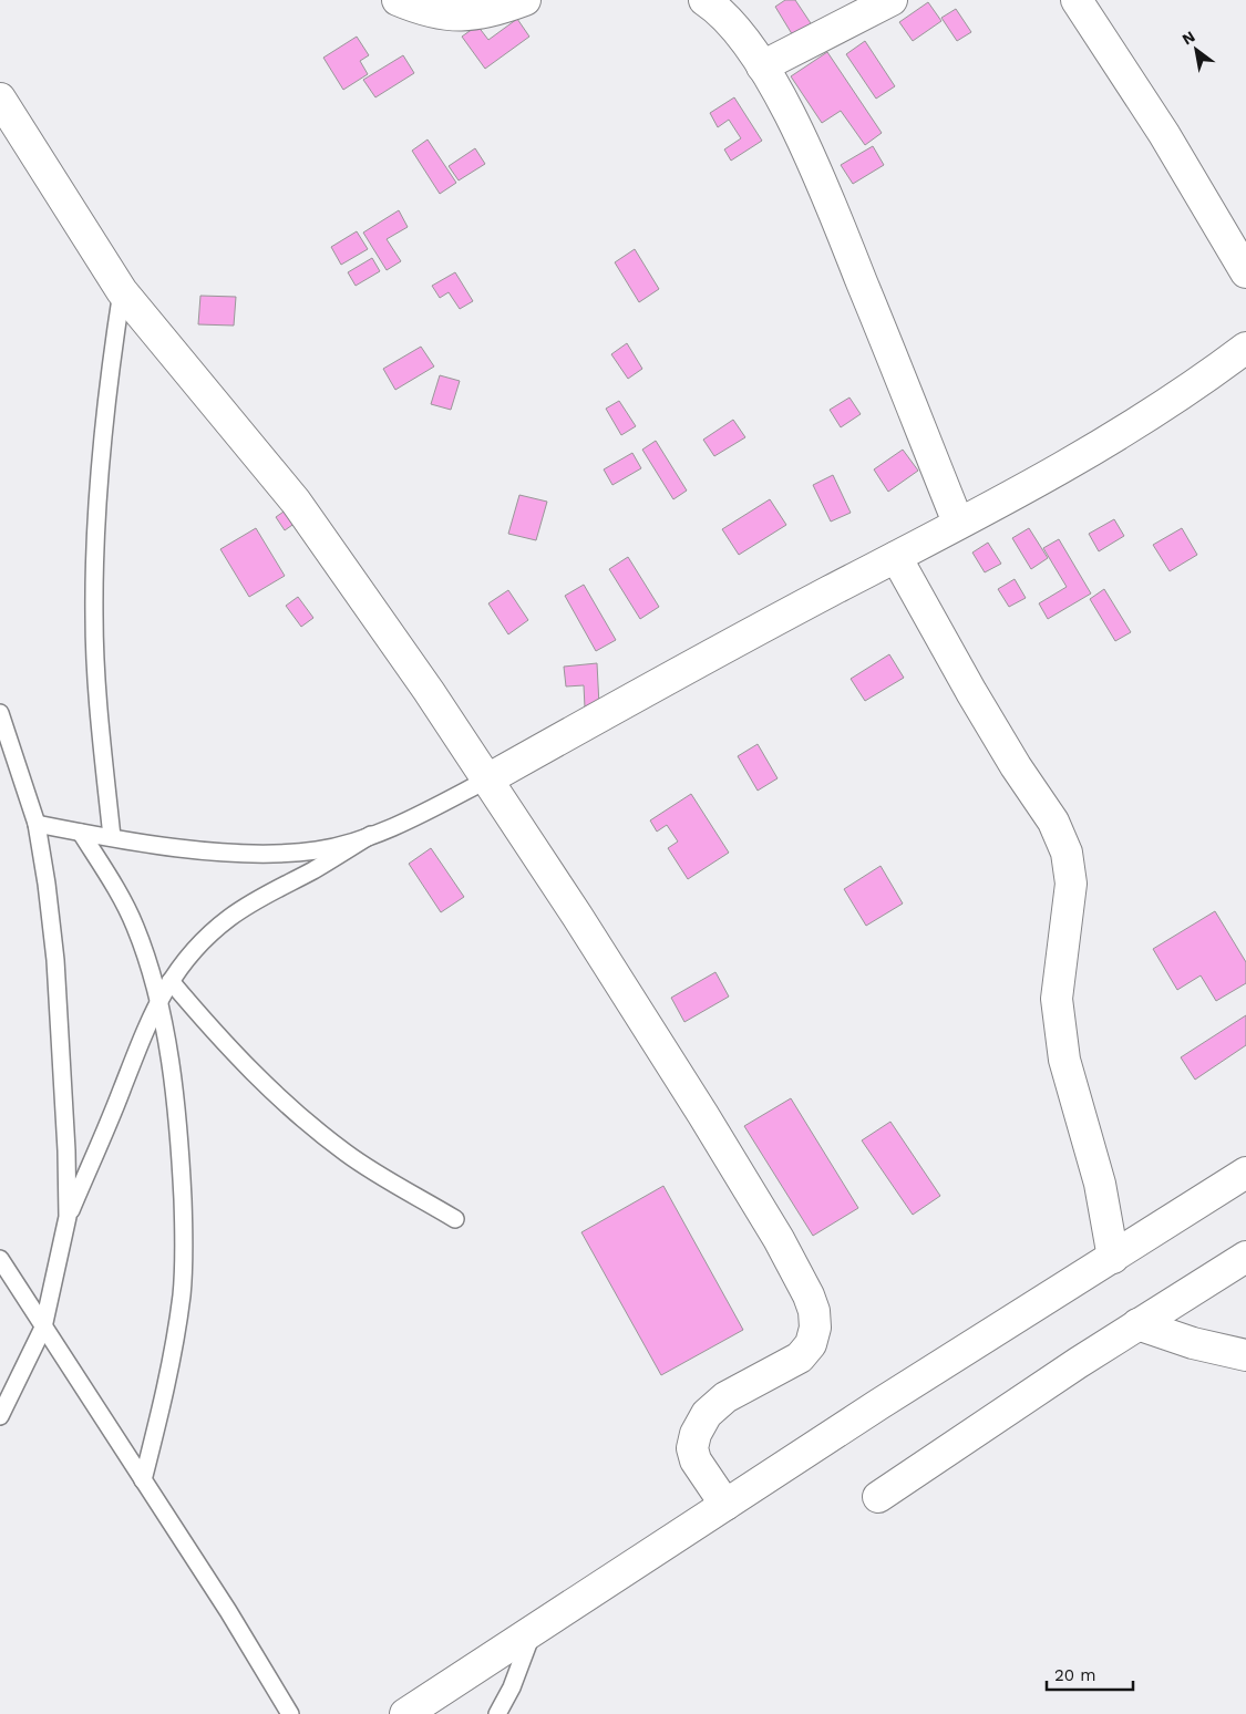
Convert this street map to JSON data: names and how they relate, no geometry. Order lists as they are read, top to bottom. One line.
{"scale_bar":"20 m","north":"top left"}
